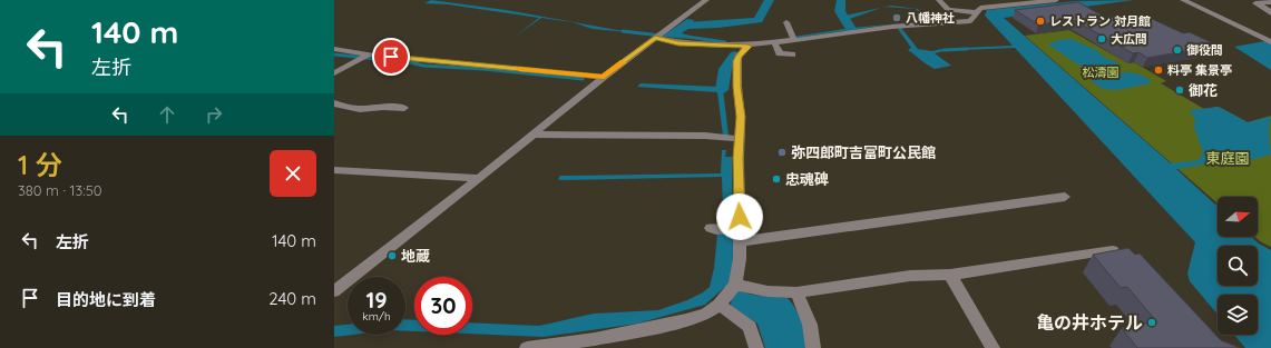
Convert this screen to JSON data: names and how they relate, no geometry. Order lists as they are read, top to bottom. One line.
{"parks":["松濤園","東庭園"],"places":["八幡神社","レストラン 対月館","大広間","御役間","料亭 集景亭","御花","弥四郎町吉富町公民館","忠魂碑","地蔵","亀の井ホテル"],"north":"right","page":{"turn":["140 m","左折"],"heading":["1 分","380 m · 13:50"],"list":[{"name":"左折","value":"140 m"},{"name":"目的地に到着","value":"240 m"}],"speed":"19 km/h","limit":"30"}}
